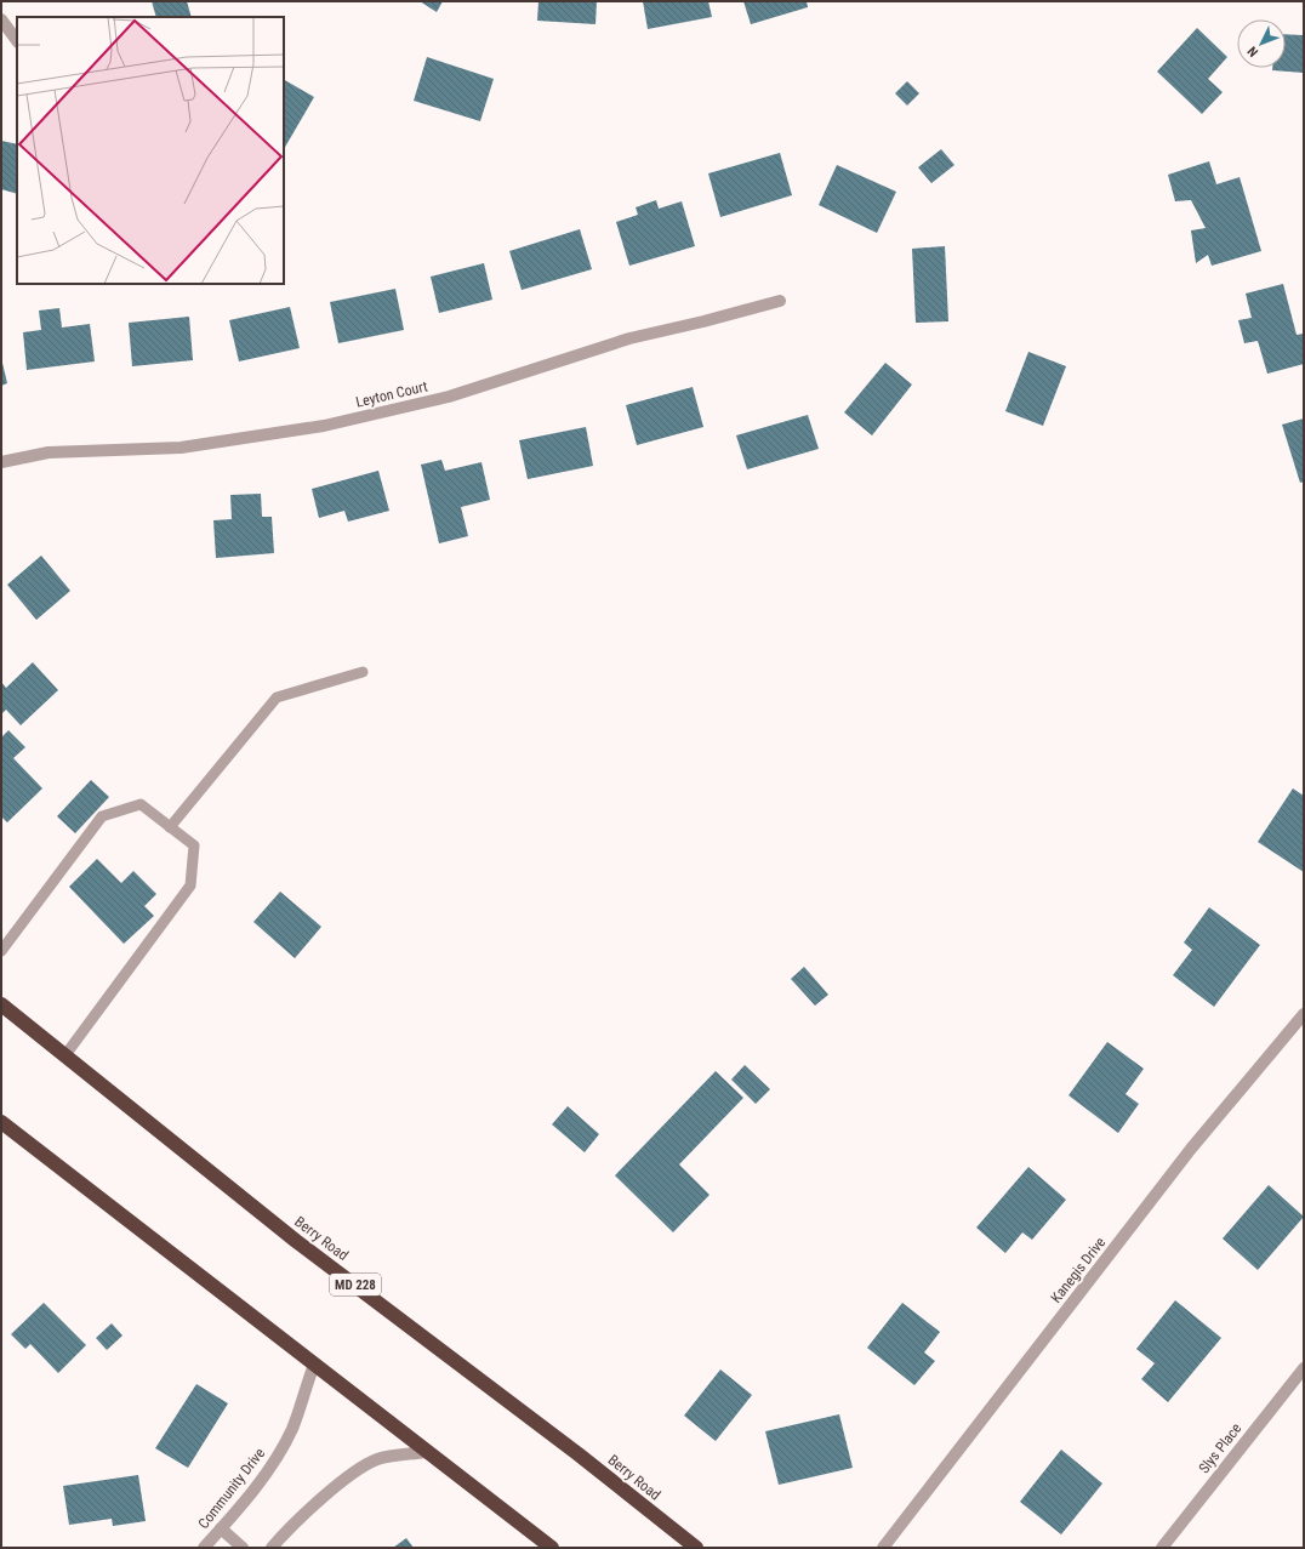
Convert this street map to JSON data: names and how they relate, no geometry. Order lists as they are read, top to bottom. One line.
{"streets":{"highway":["Berry Road","MD 228"],"street":["Leyton Court","Kanegis Drive","Slys Place","Community Drive"]},"north":"bottom left"}
